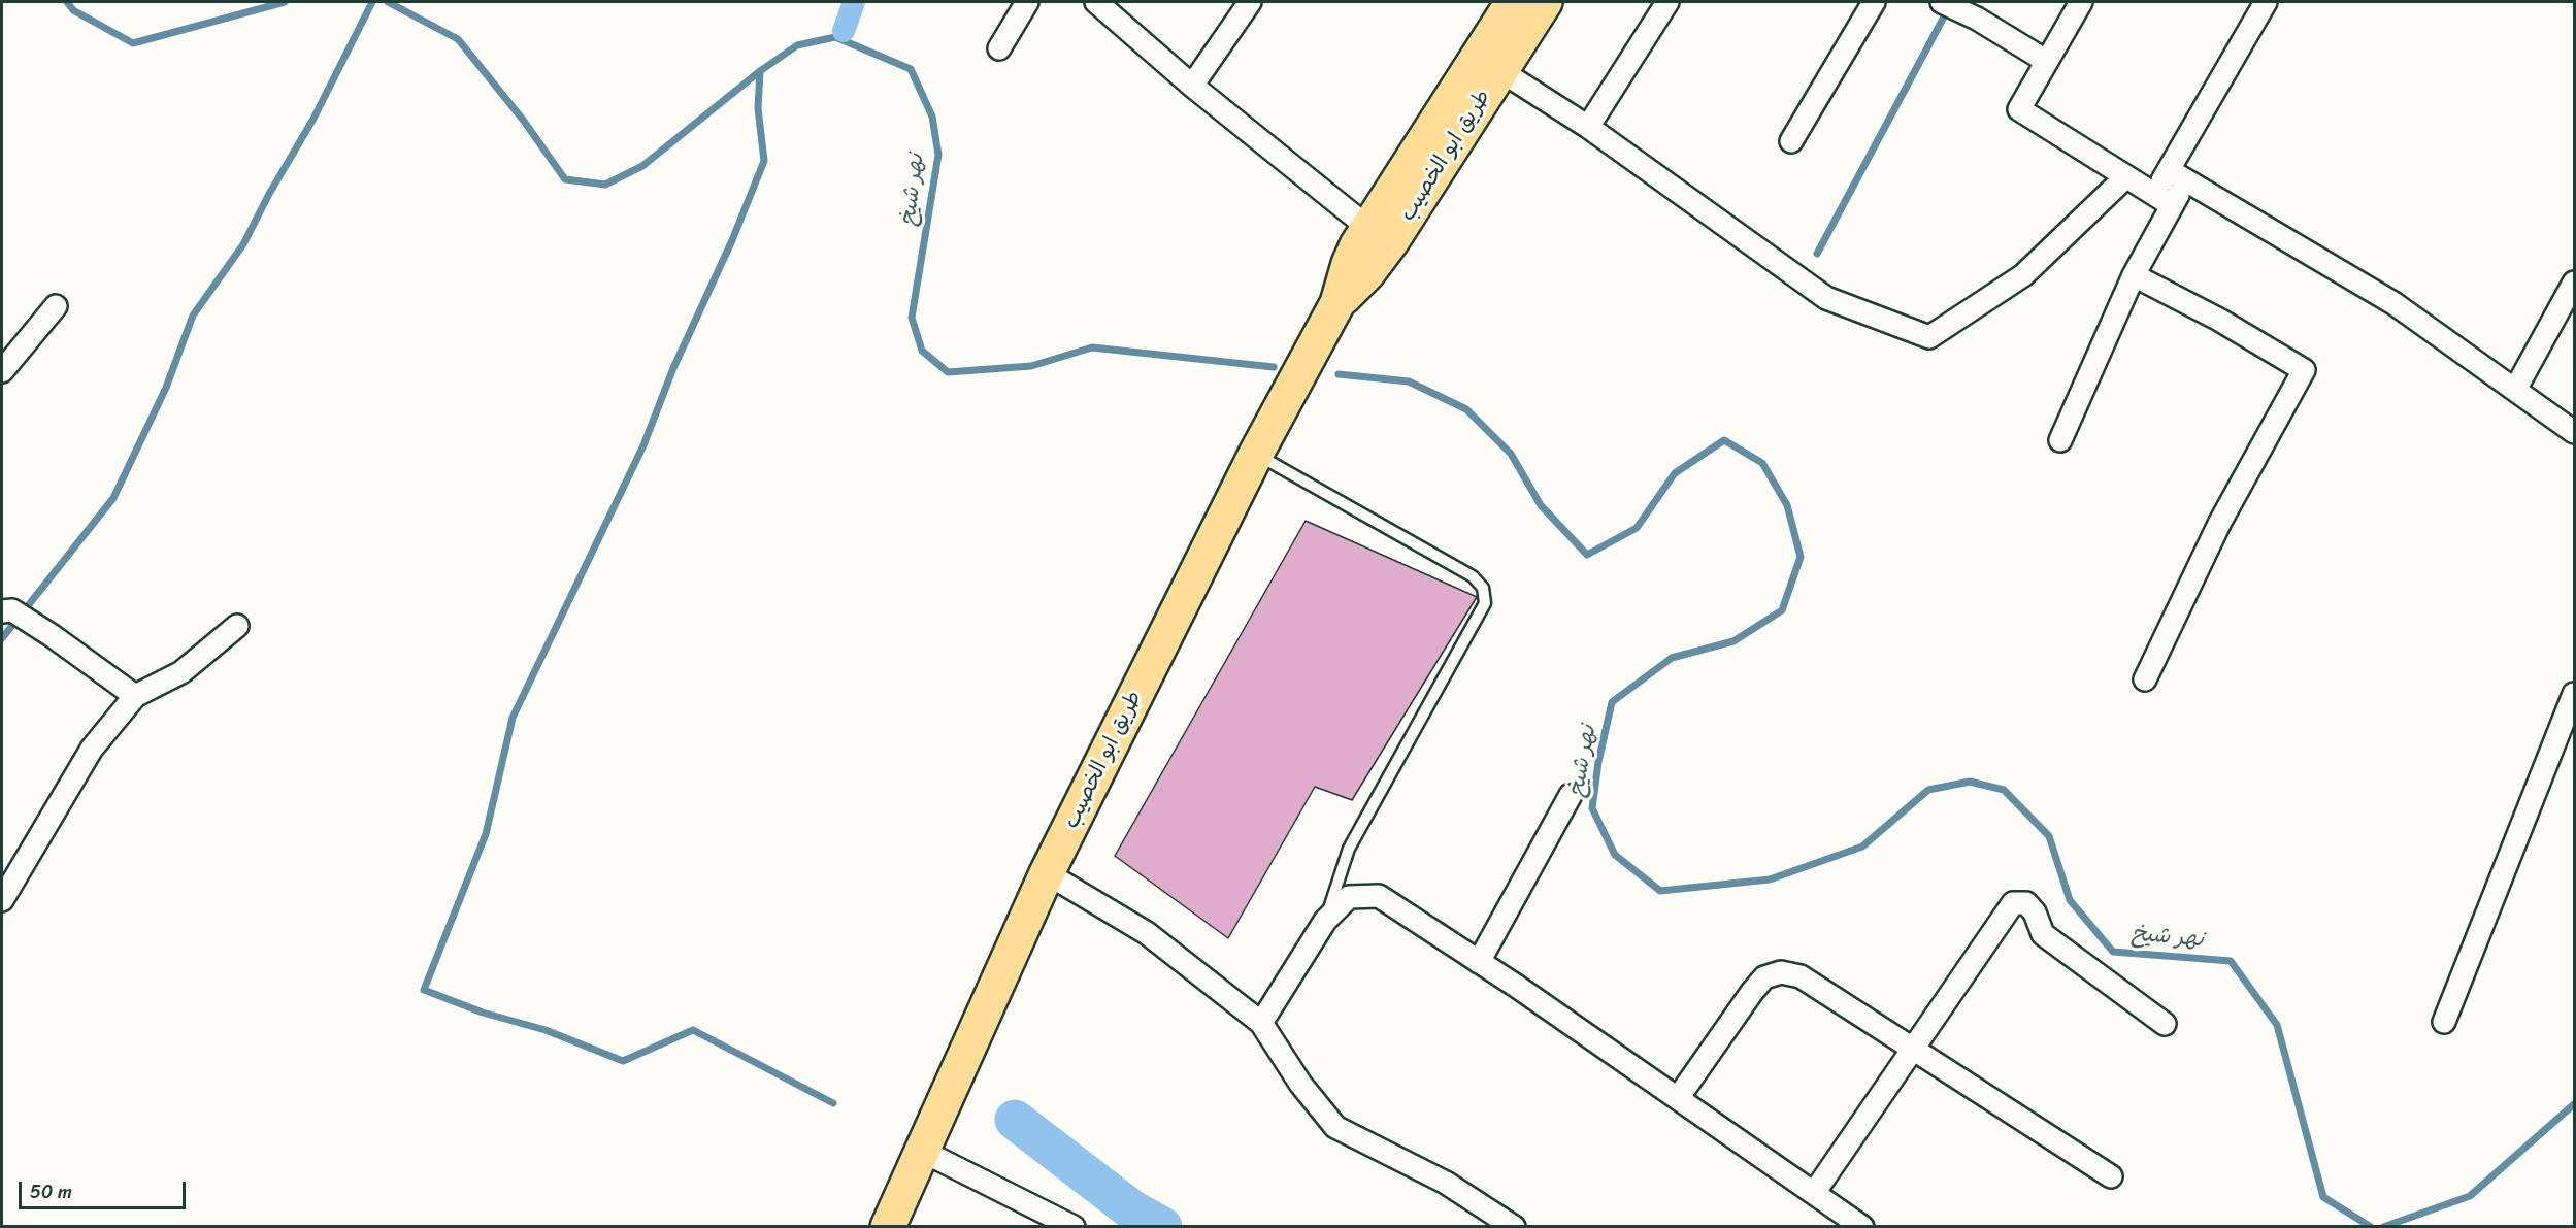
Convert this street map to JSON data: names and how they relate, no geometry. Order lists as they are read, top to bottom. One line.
{"streets":{"main road":["طريق ابو الخصيب"]},"water":["نهر شيخ"],"scale_bar":"50 m"}
